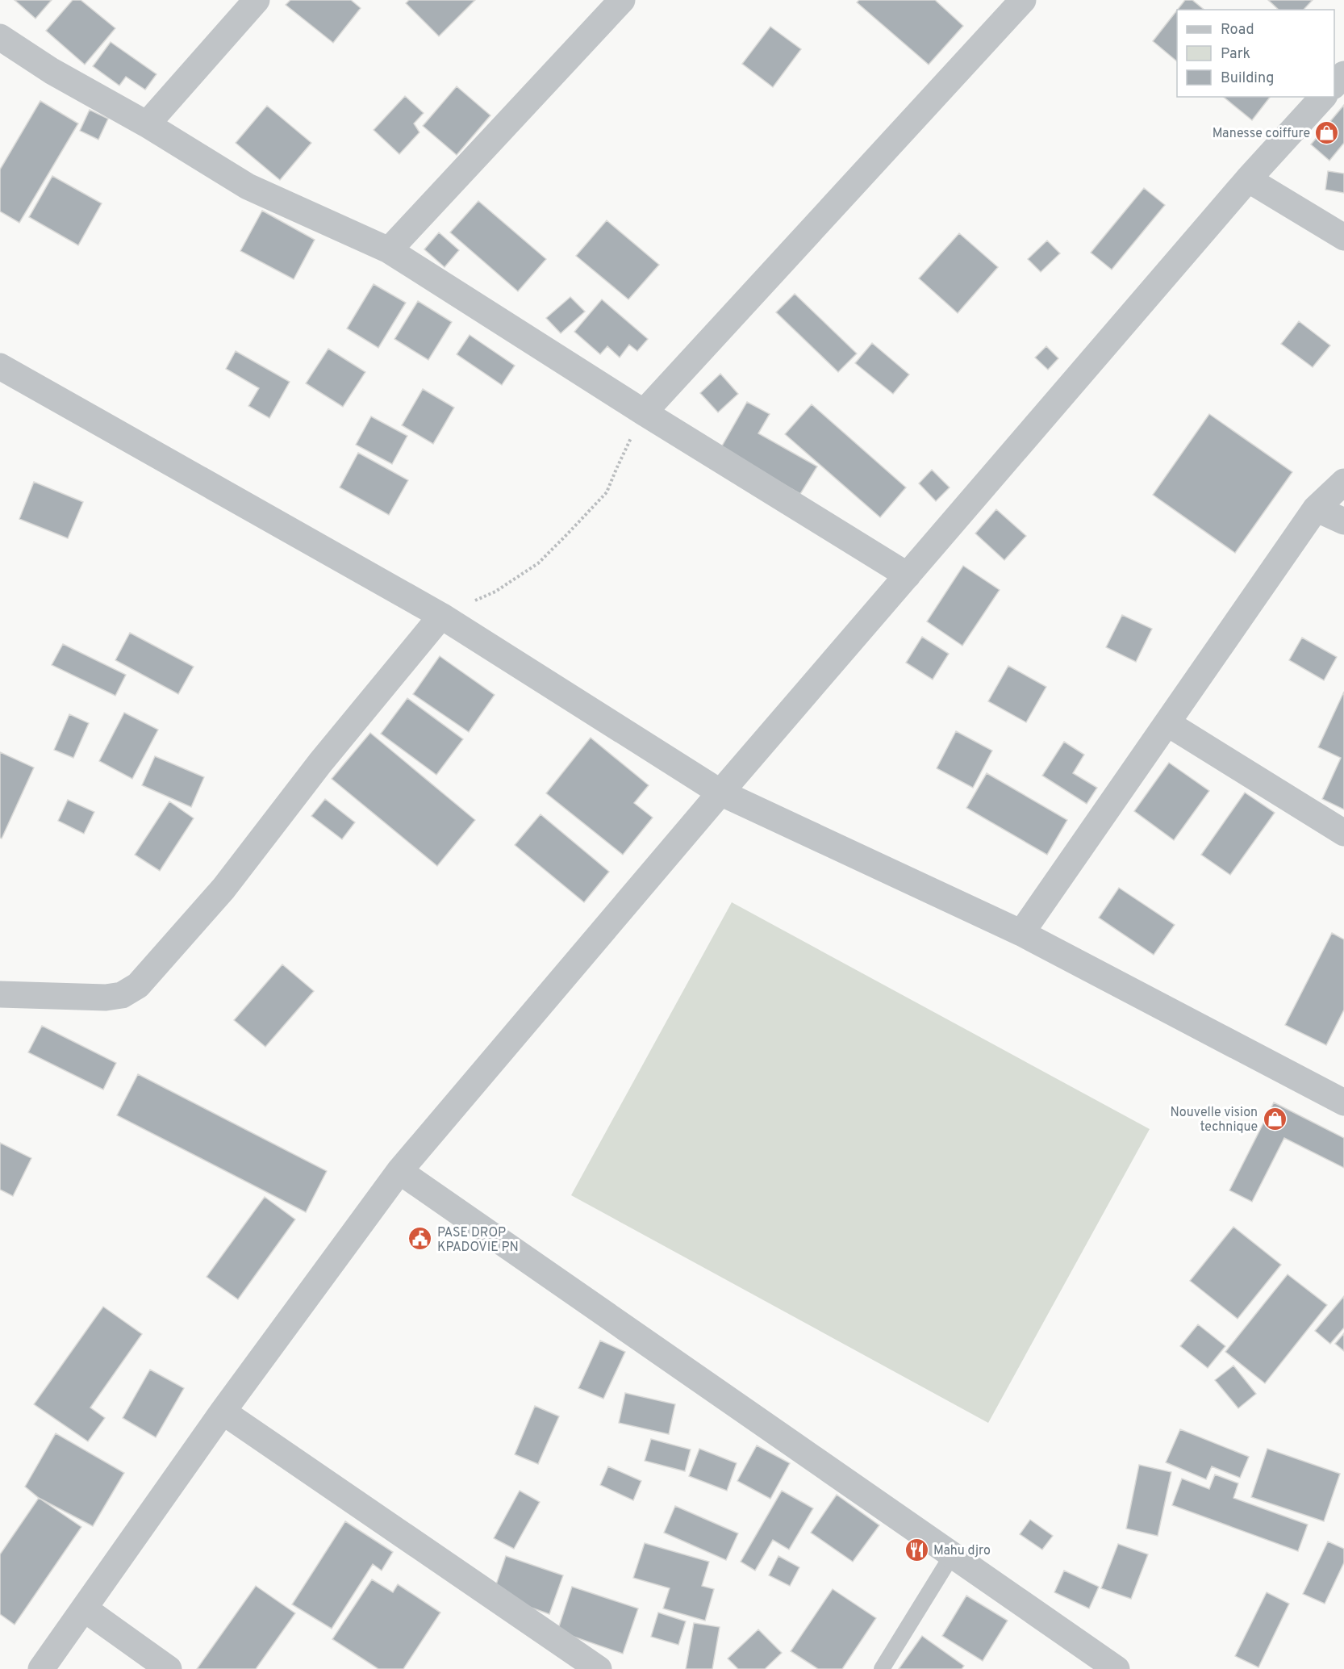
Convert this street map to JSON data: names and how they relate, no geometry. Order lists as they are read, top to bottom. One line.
{"places":{"shop":["Manesse coiffure","Nouvelle vision technique"],"public building":["PASE DROP KPADOVIE PN"],"restaurant":["Mahu djro"]},"legend":["Road","Park","Building"]}
